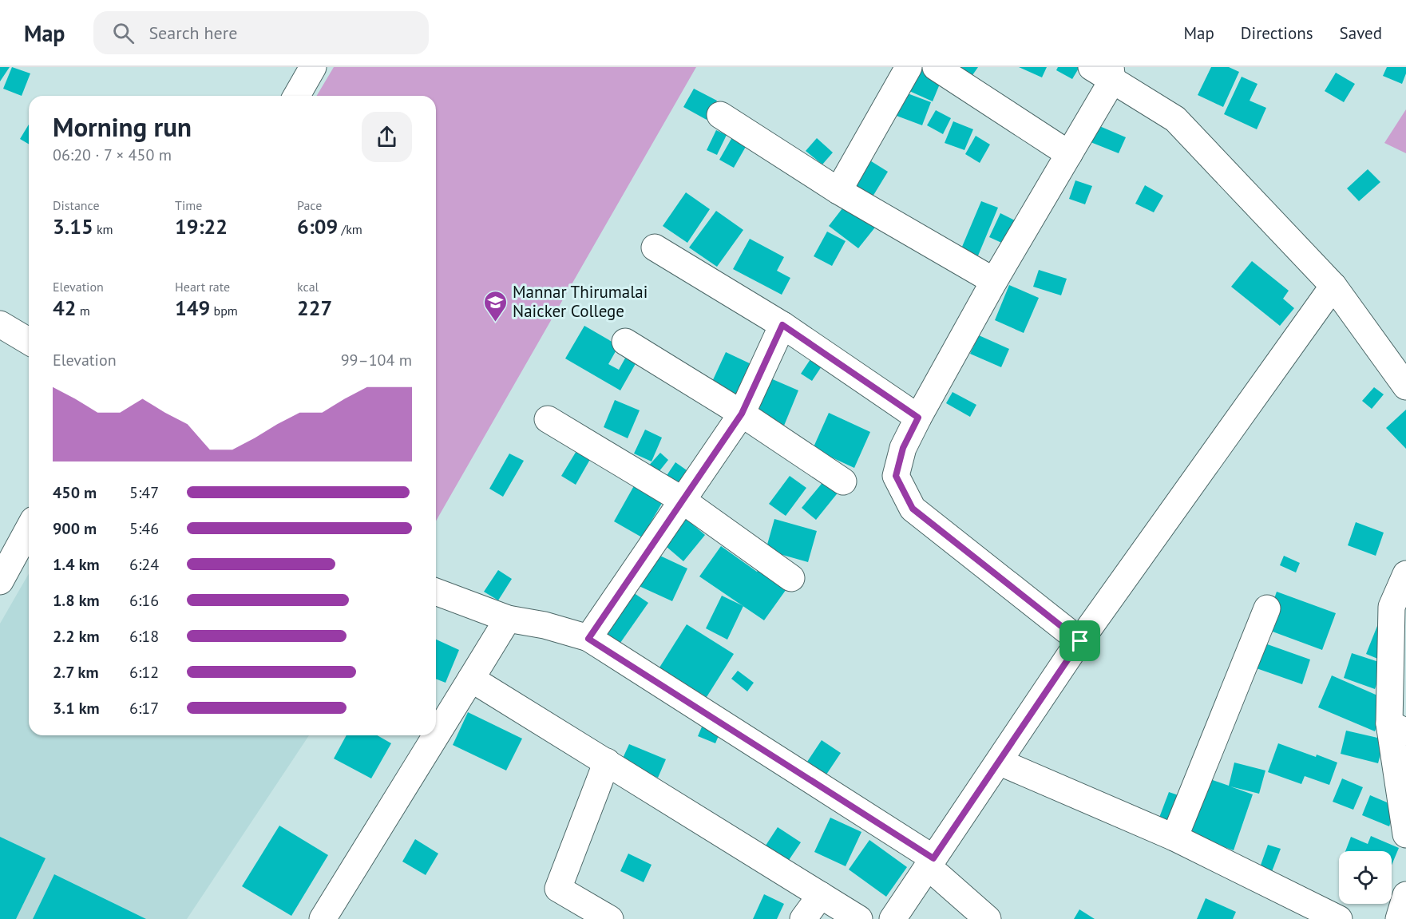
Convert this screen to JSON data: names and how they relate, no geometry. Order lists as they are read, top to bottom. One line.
{"places":{"school or university":["Mannar Thirumalai Naicker College"]},"page":{"header":"Map","search":"Search here","nav":["Map","Directions","Saved"],"heading":["Morning run","06:20 · 7 × 450 m"],"stats":[["Distance","3.15 km"],["Time","19:22"],["Pace","6:09 /km"],["Elevation","42 m"],["Heart rate","149 bpm"],["kcal","227"]],"chart":["Elevation","99–104 m"],"list":[{"name":"450 m","note":"5:47"},{"name":"900 m","note":"5:46"},{"name":"1.4 km","note":"6:24"},{"name":"1.8 km","note":"6:16"},{"name":"2.2 km","note":"6:18"},{"name":"2.7 km","note":"6:12"},{"name":"3.1 km","note":"6:17"}]}}
